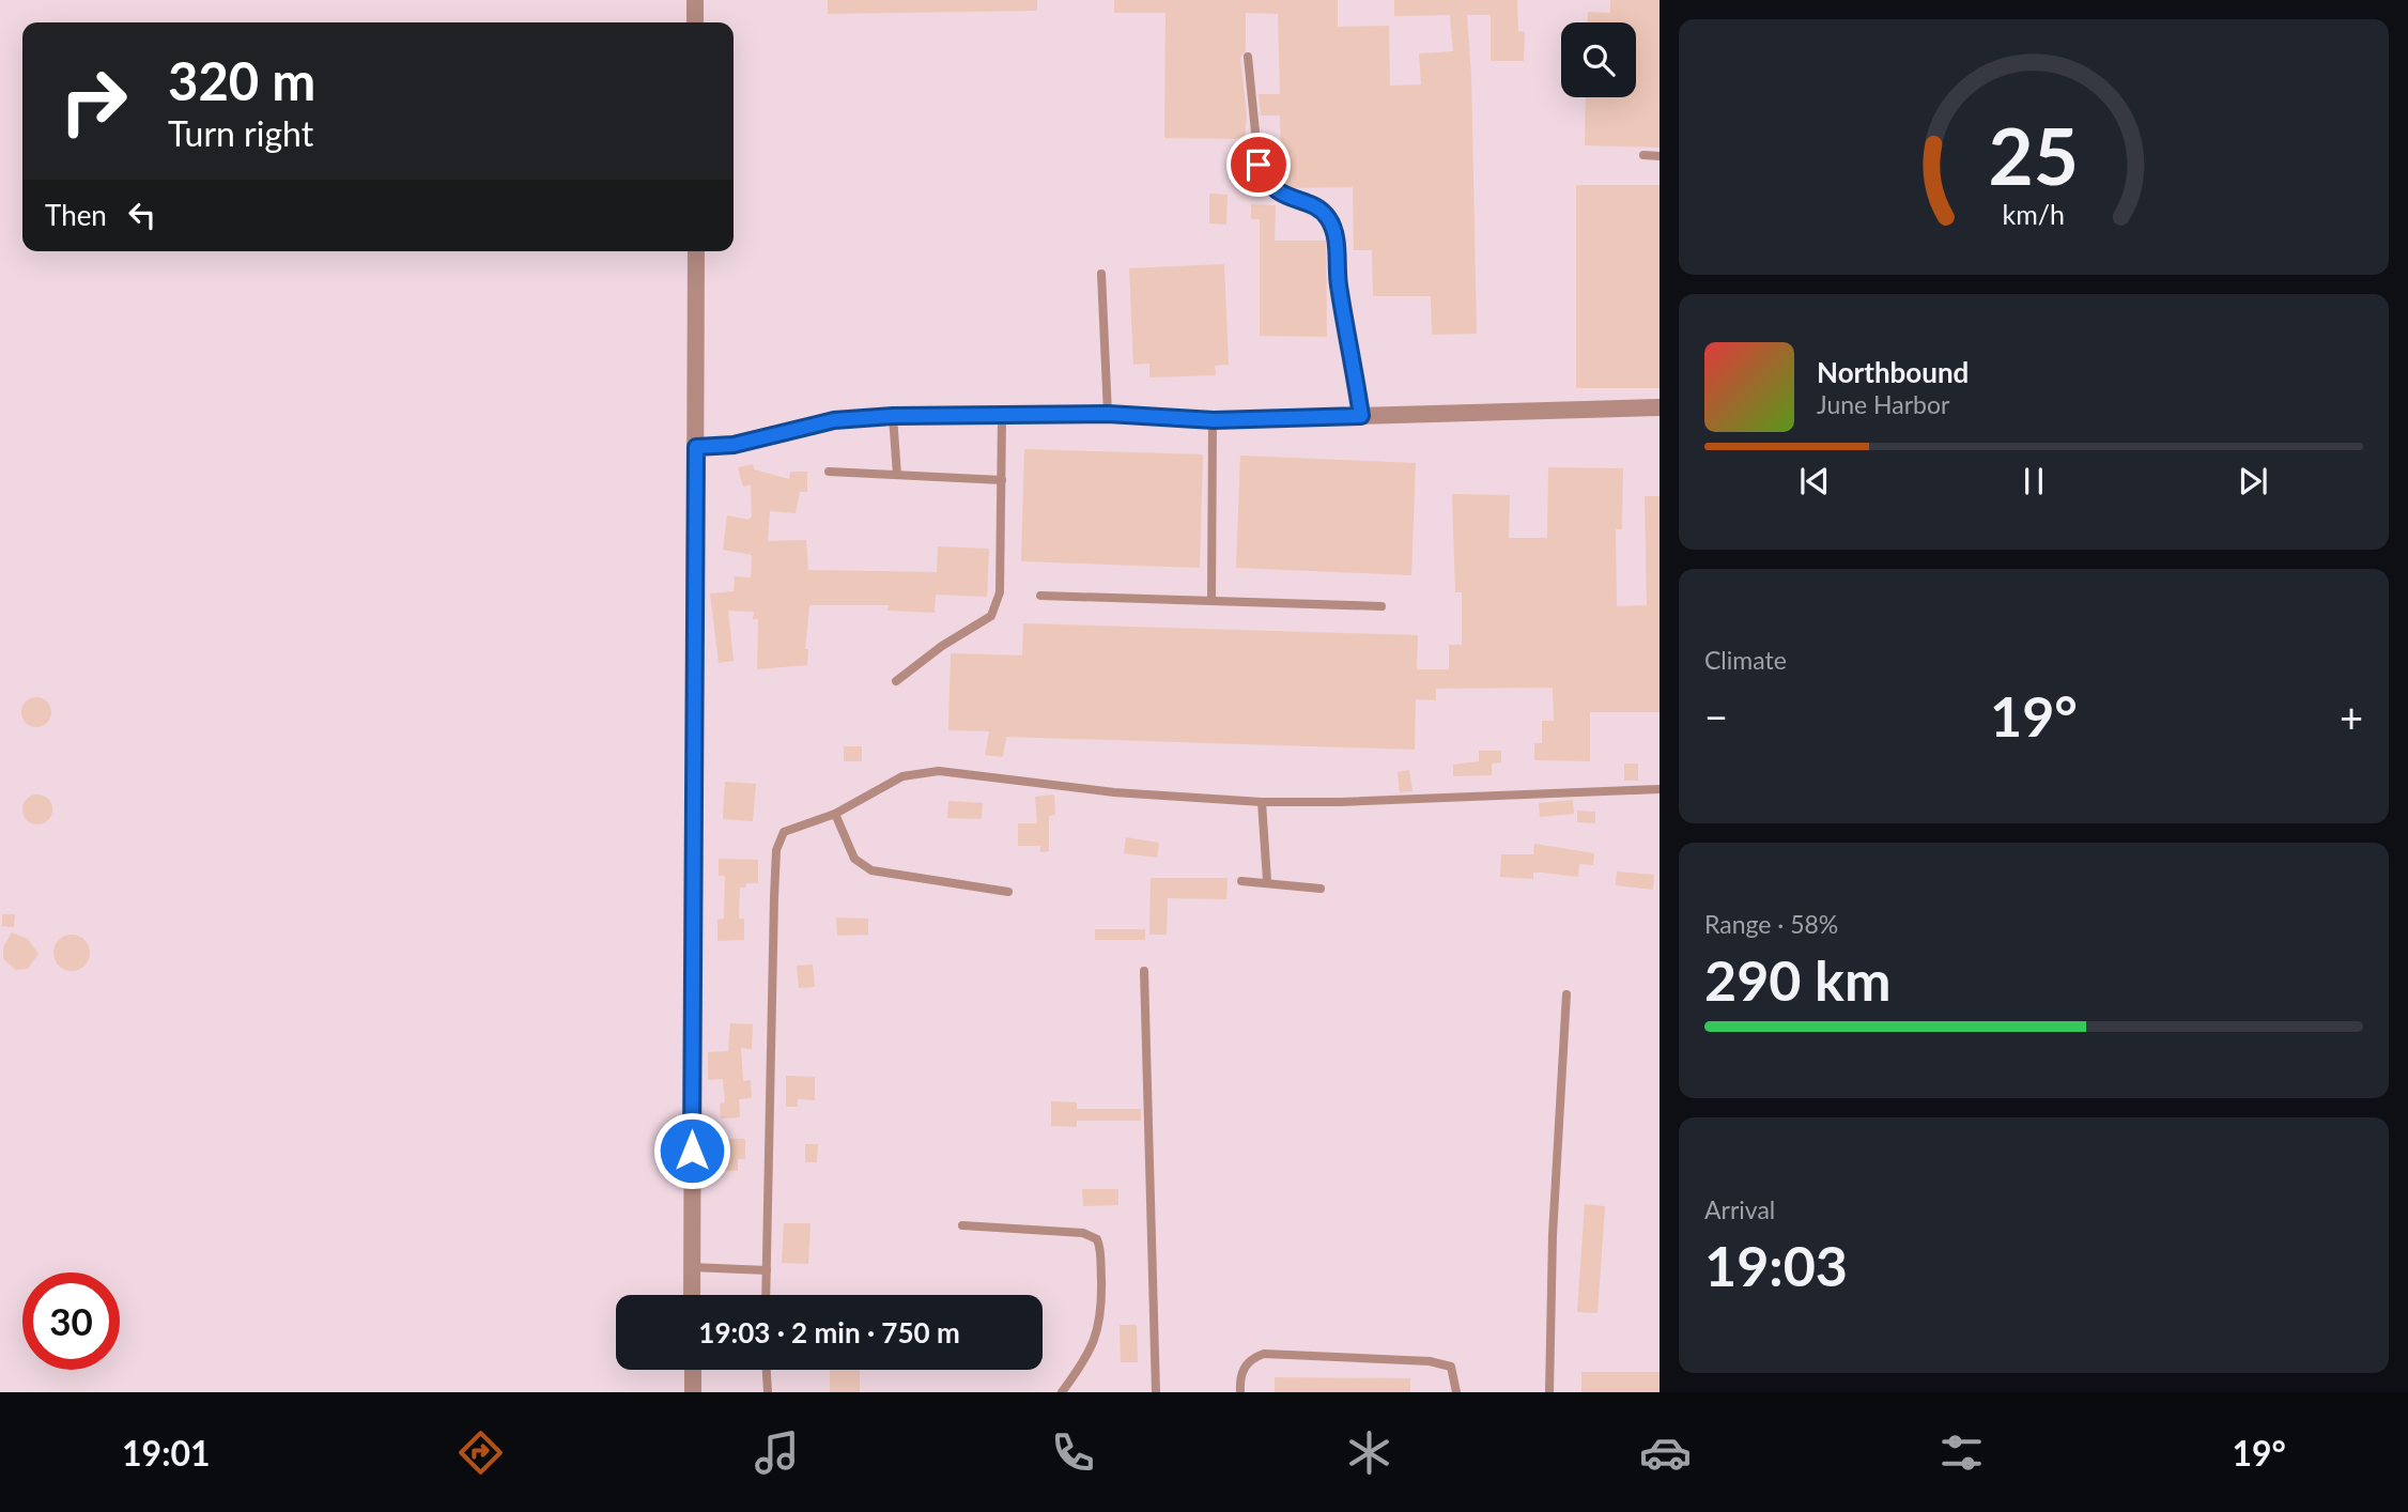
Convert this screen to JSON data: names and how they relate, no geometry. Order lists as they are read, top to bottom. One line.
{"page":{"turn":["320 m","Turn right"],"then":"Then","song":["Northbound","June Harbor"],"tile":["Climate",["Range · 58%","290 km"],["Arrival","19:03"]],"heat":["−","19°","+"],"limit":"30","trip":"19:03 · 2 min · 750 m","tabs":["19:01","19°"],"gauge":["25","km/h"]}}
